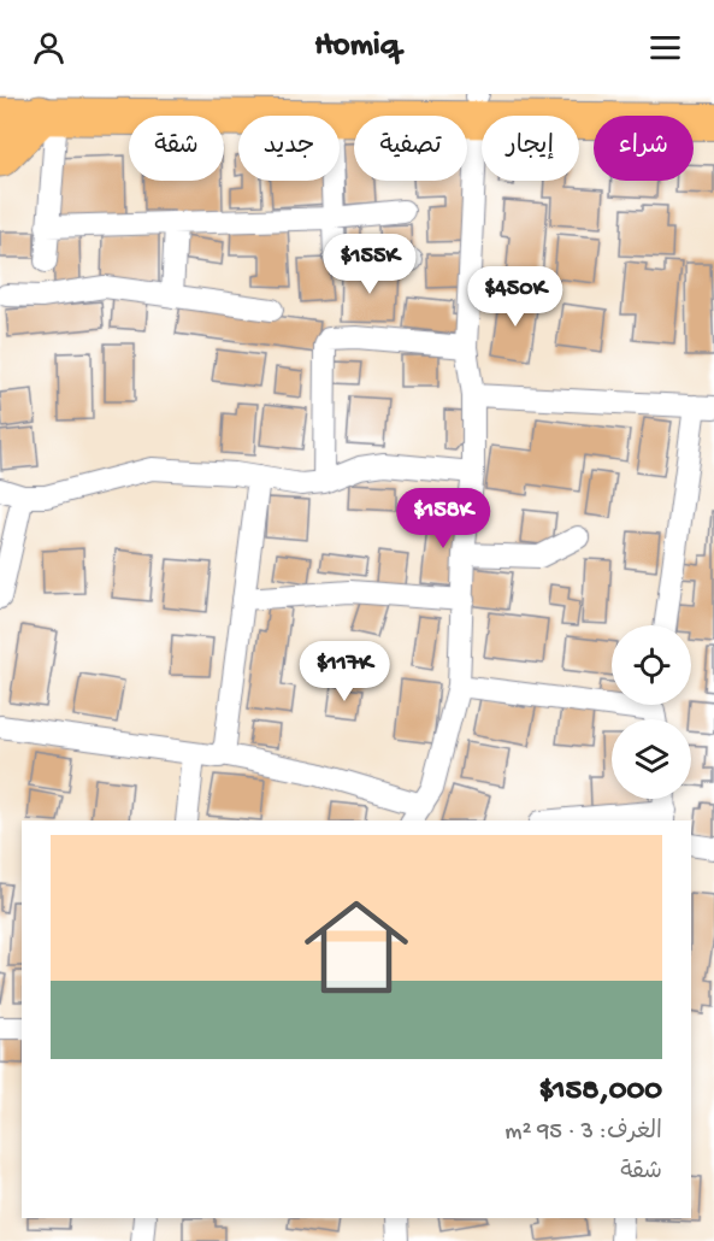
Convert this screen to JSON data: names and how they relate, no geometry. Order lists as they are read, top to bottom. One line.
{"page":{"header":"Homiq","chip":["شراء","إيجار","تصفية","جديد","شقة"],"price":["$155K","$450K","$158K","$117K"],"list":[{"name":"$158,000","note":"الغرف: 3 · 95 m² · شقة"}]}}
